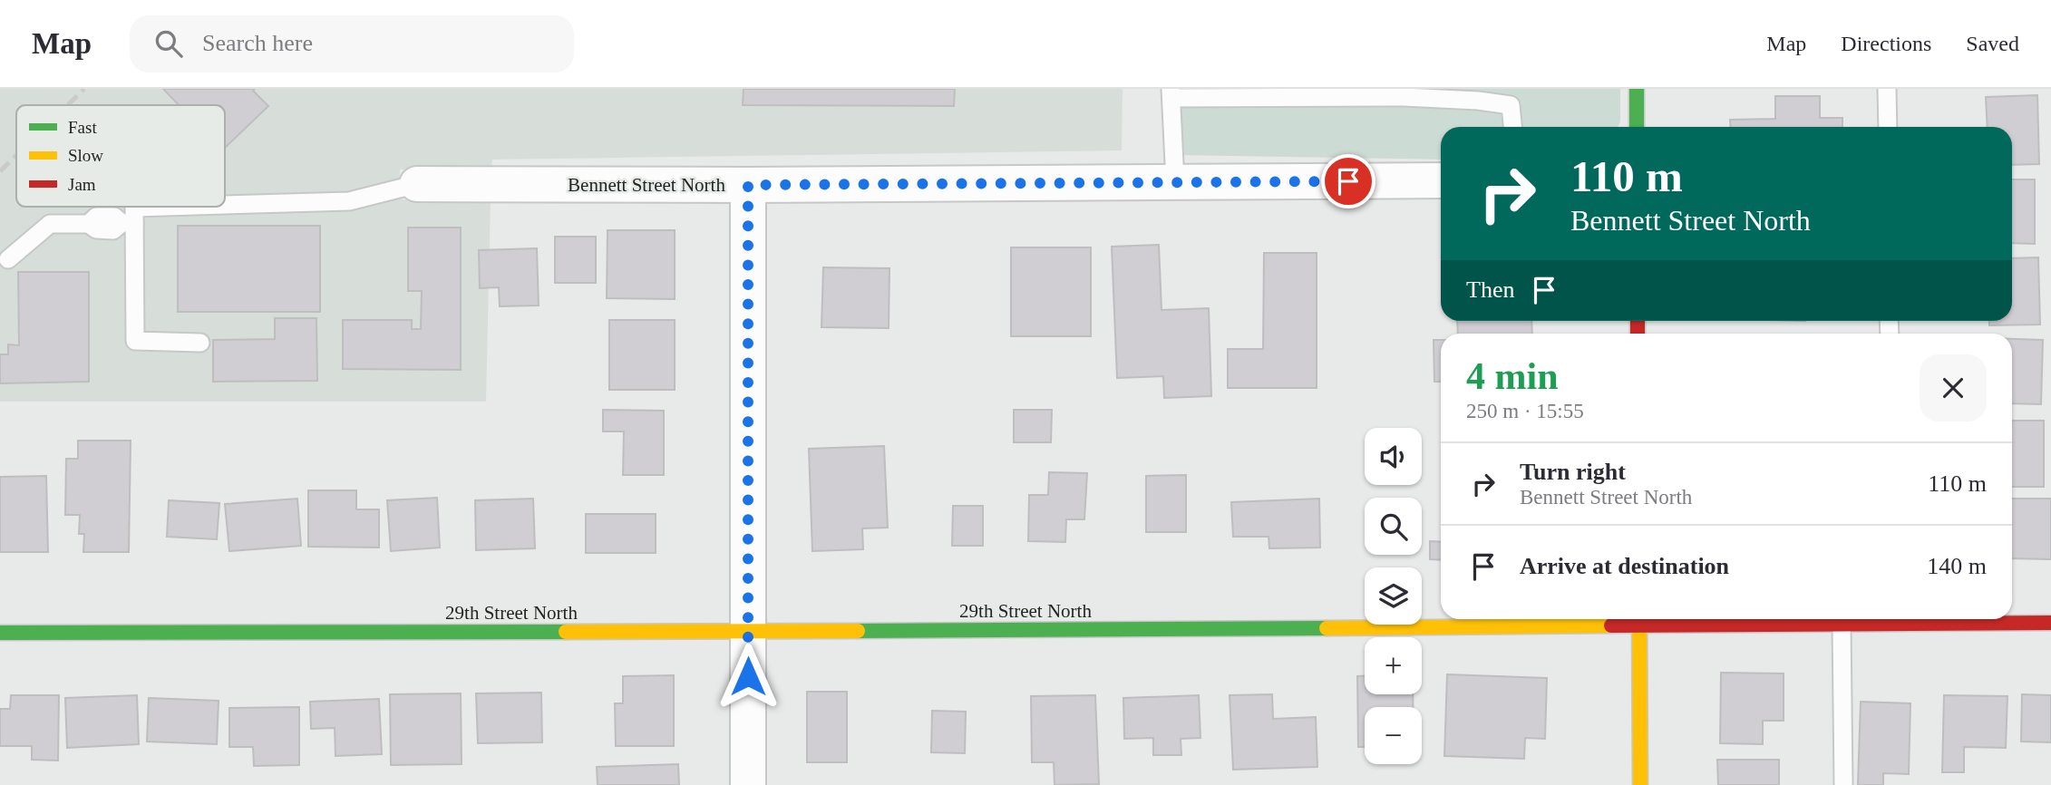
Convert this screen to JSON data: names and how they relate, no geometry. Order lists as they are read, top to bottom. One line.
{"streets":{"street":["Bennett Street North","29th Street North"]},"legend":["Fast","Slow","Jam"],"page":{"header":"Map","search":"Search here","nav":["Map","Directions","Saved"],"turn":["110 m","Bennett Street North"],"then":"Then","heading":["4 min","250 m · 15:55"],"map_buttons":["+","−"],"list":[{"name":"Turn right","note":"Bennett Street North","value":"110 m"},{"name":"Arrive at destination","value":"140 m"}]}}
